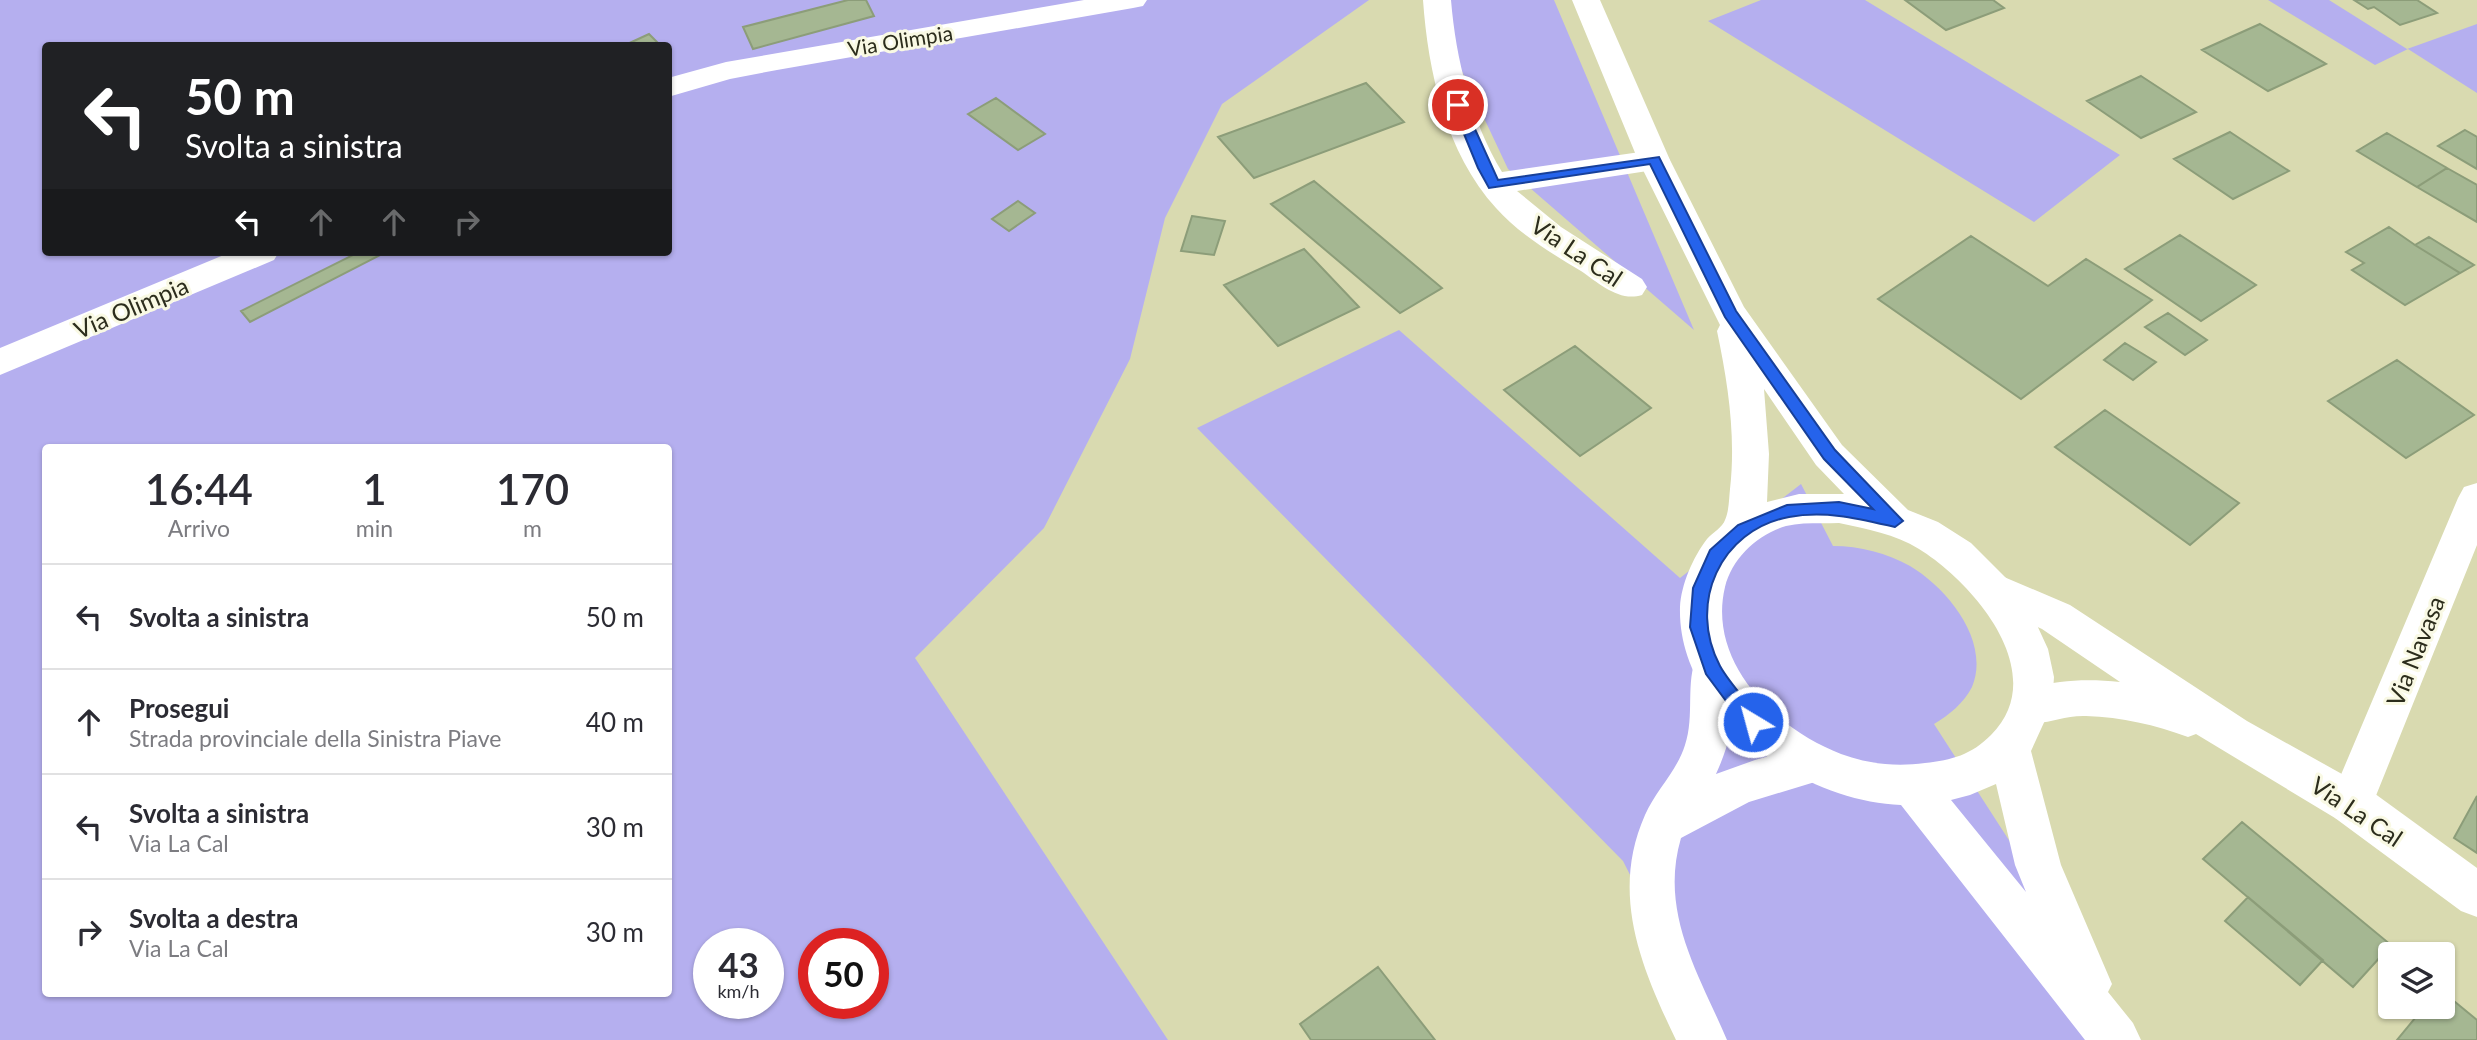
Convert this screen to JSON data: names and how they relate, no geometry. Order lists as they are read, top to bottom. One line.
{"streets":{"street":["Via Olimpia","Via La Cal","Via Navasa"]},"crossings":[["Via La Cal","Via Navasa"]],"page":{"turn":["50 m","Svolta a sinistra"],"eta":["16:44","Arrivo","1","min","170","m"],"list":[{"name":"Svolta a sinistra","value":"50 m"},{"name":"Prosegui","note":"Strada provinciale della Sinistra Piave","value":"40 m"},{"name":"Svolta a sinistra","note":"Via La Cal","value":"30 m"},{"name":"Svolta a destra","note":"Via La Cal","value":"30 m"}],"speed":"43 km/h","limit":"50"}}
